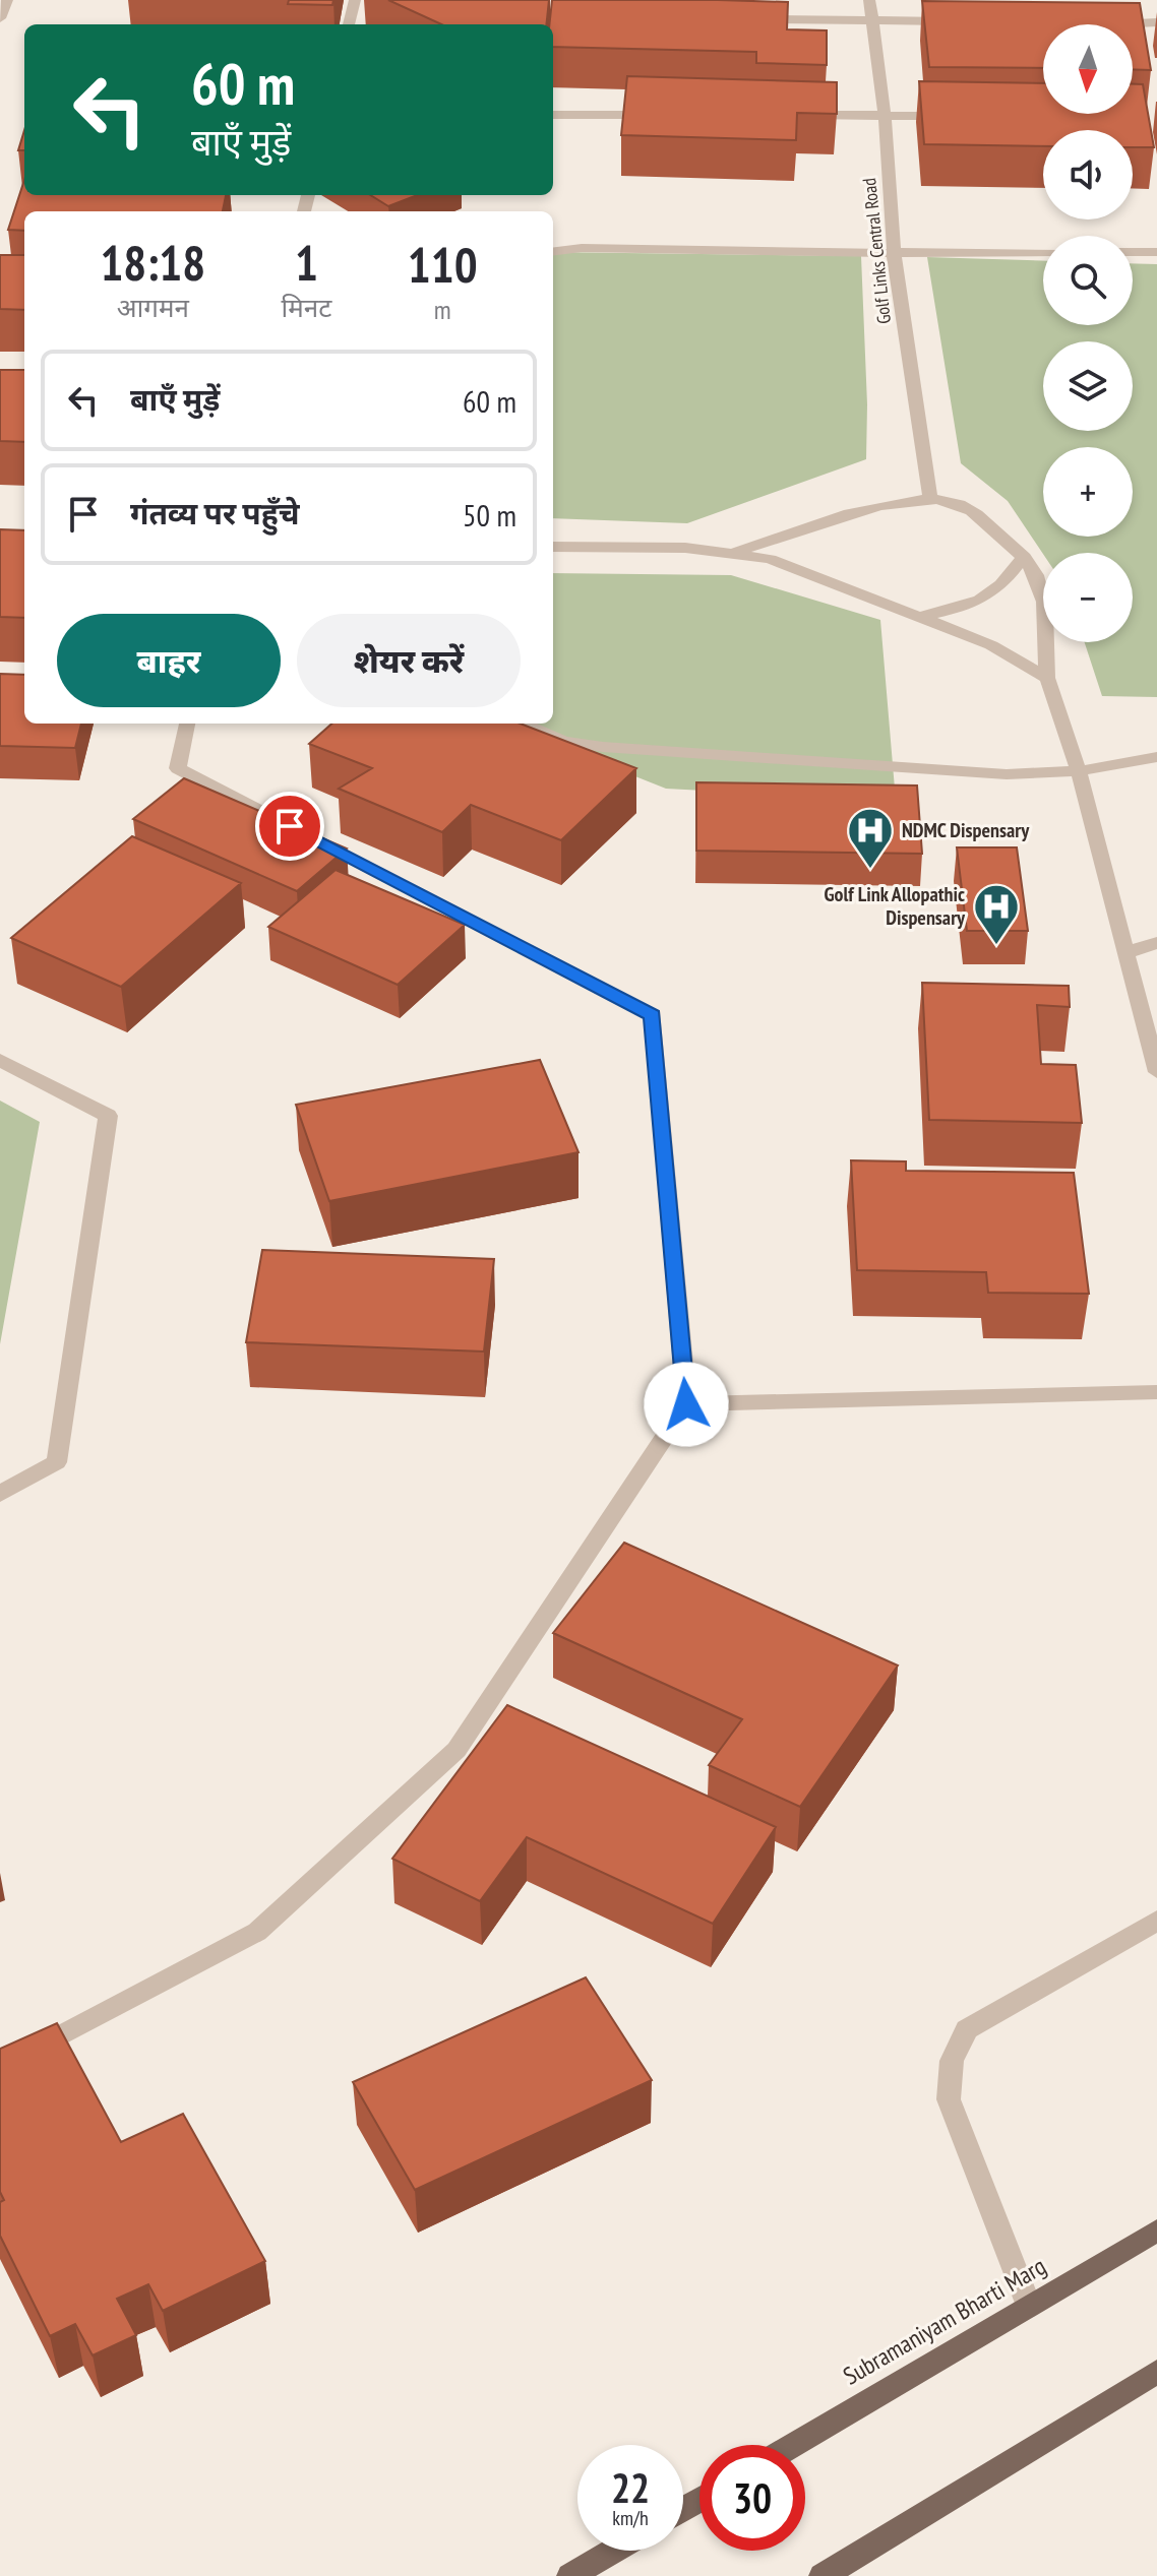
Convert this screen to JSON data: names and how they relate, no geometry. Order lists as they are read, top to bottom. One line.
{"streets":{"main road":["Subramaniyam Bharti Marg"],"street":["Golf Links Central Road"]},"places":{"hospital":["NDMC Dispensary","Golf Link Allopathic Dispensary"]},"north":"bottom","page":{"map_buttons":["+","−"],"turn":["60 m","बाएँ मुड़ें"],"eta":["18:18","आगमन","1","मिनट","110","m"],"list":[{"name":"बाएँ मुड़ें","value":"60 m"},{"name":"गंतव्य पर पहुँचे","value":"50 m"}],"buttons":["बाहर","शेयर करें"],"speed":"22 km/h","limit":"30"}}
